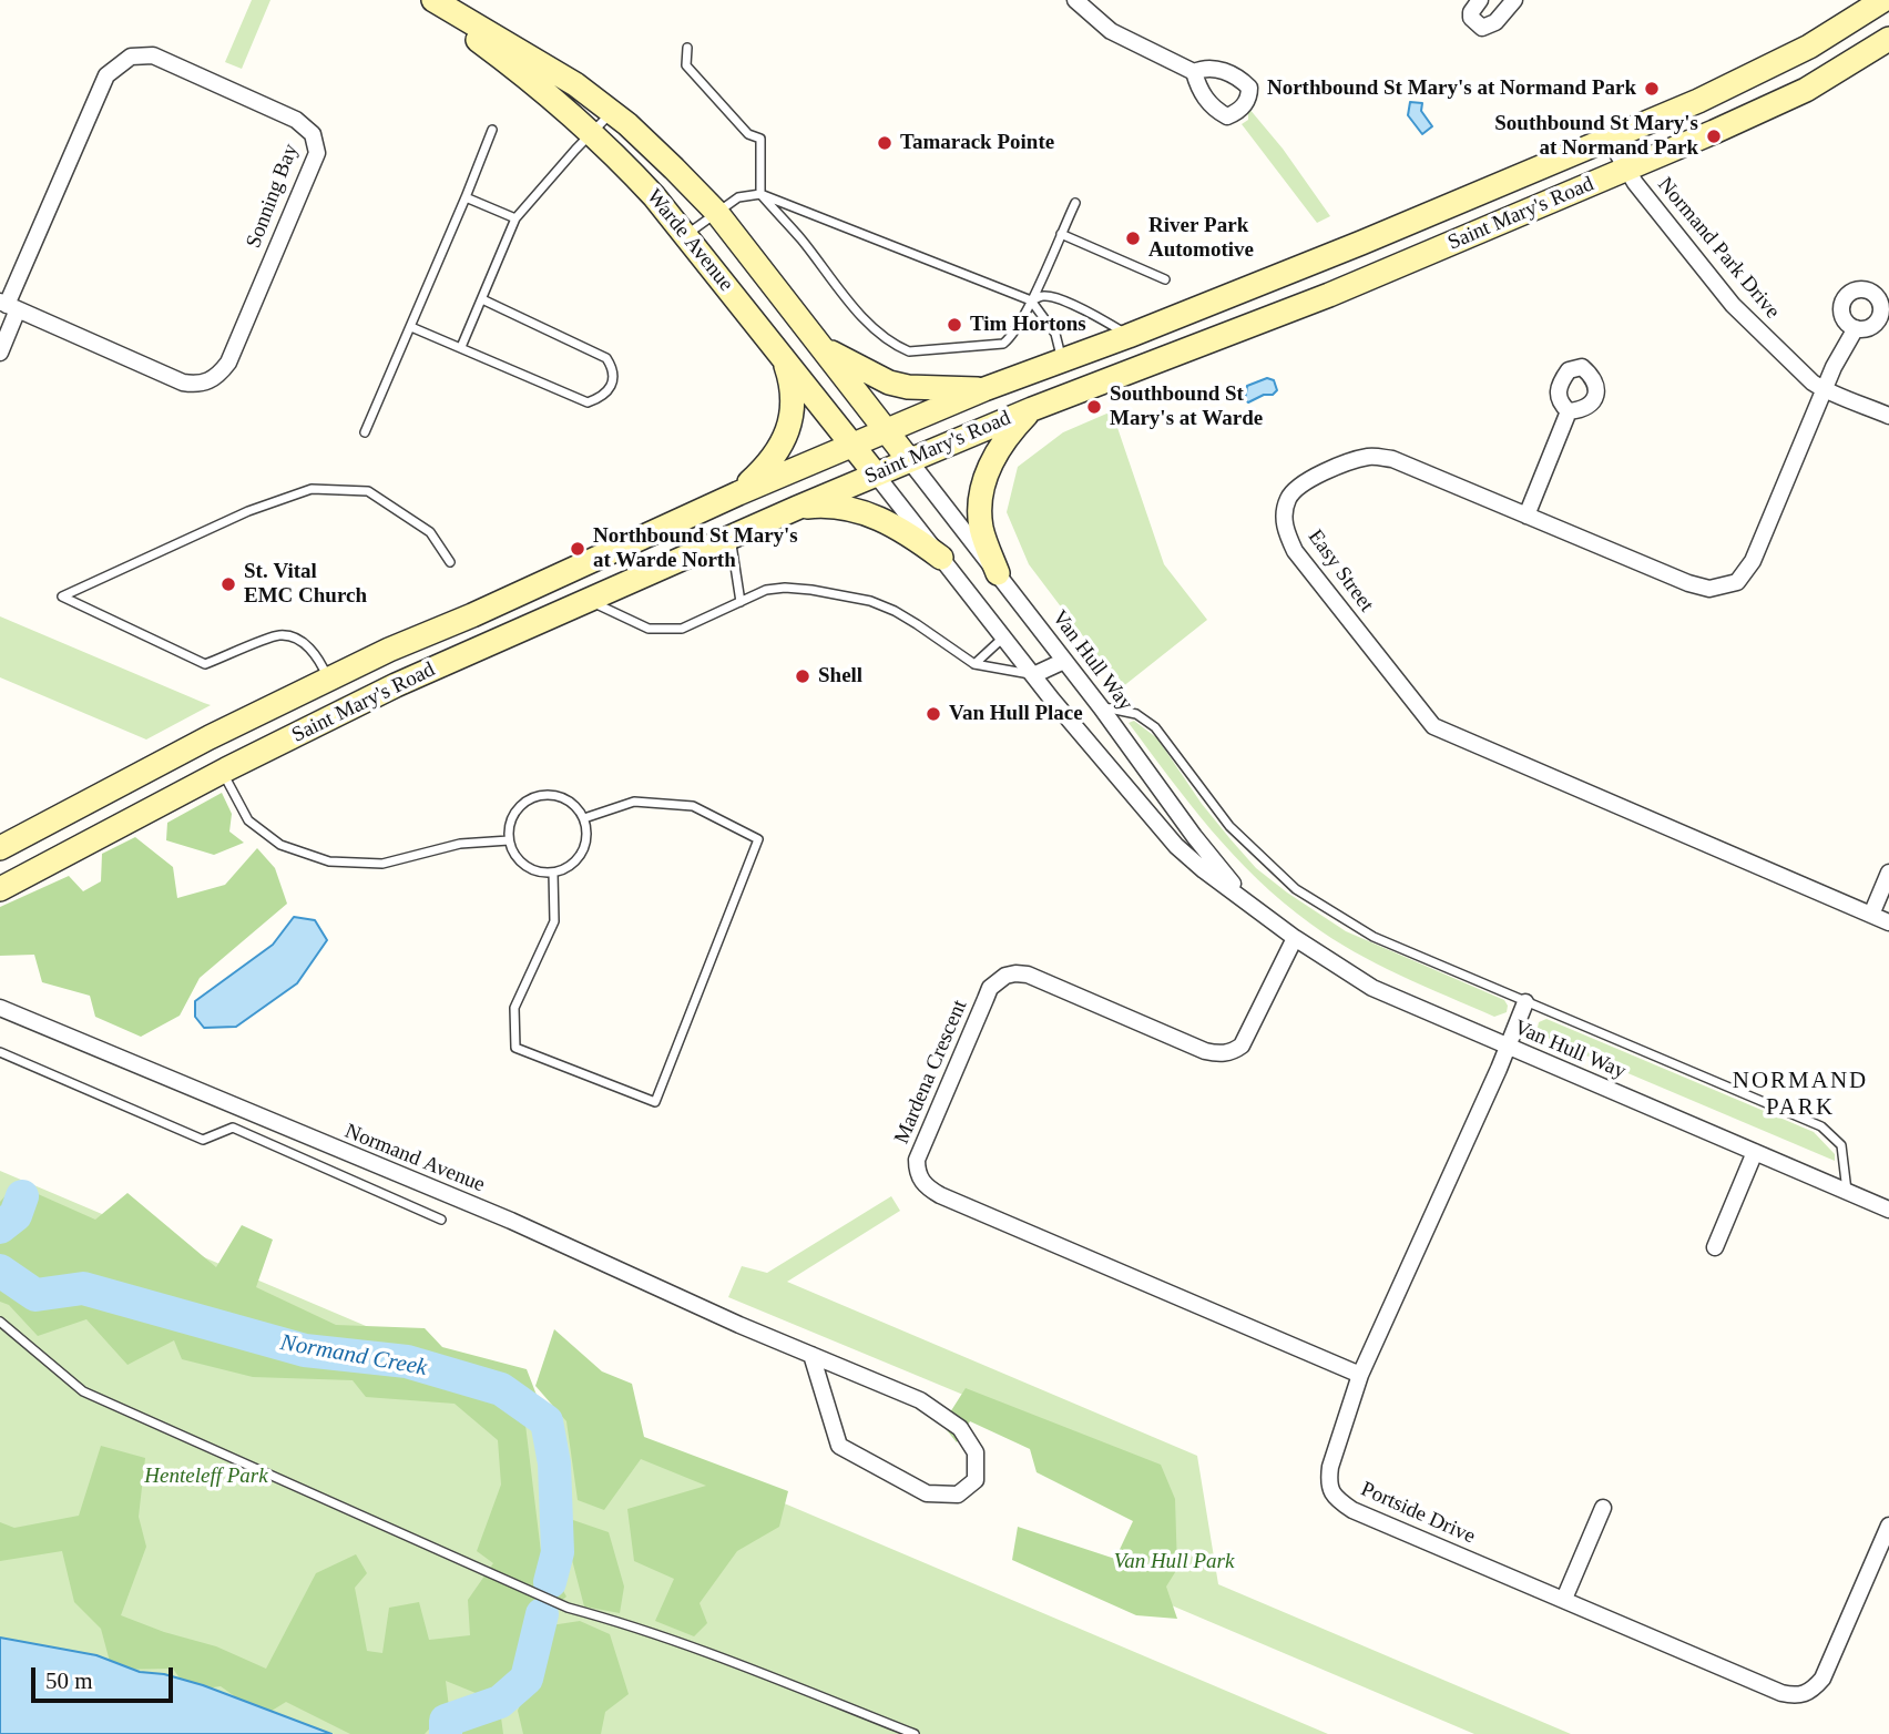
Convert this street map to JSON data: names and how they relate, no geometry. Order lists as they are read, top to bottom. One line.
{"streets":{"main road":["Saint Mary's Road","Warde Avenue"],"street":["Sonning Bay","Normand Park Drive","Easy Street","Van Hull Way","Mardena Crescent","Normand Avenue","Portside Drive"]},"crossings":[["Saint Mary's Road","Warde Avenue"],["Saint Mary's Road","Normand Park Drive"],["Warde Avenue","Van Hull Way"],["Normand Park Drive","Easy Street"],["Van Hull Way","Mardena Crescent"],["Van Hull Way","Portside Drive"],["Mardena Crescent","Portside Drive"]],"districts":["NORMAND PARK"],"water":["Normand Creek"],"parks":["Henteleff Park","Van Hull Park"],"places":["Northbound St Mary's at Normand Park","Southbound St Mary's at Normand Park","Tamarack Pointe","River Park Automotive","Tim Hortons","Southbound St Mary's at Warde","Northbound St Mary's at Warde North","St. Vital EMC Church","Shell","Van Hull Place"],"scale_bar":"50 m"}
